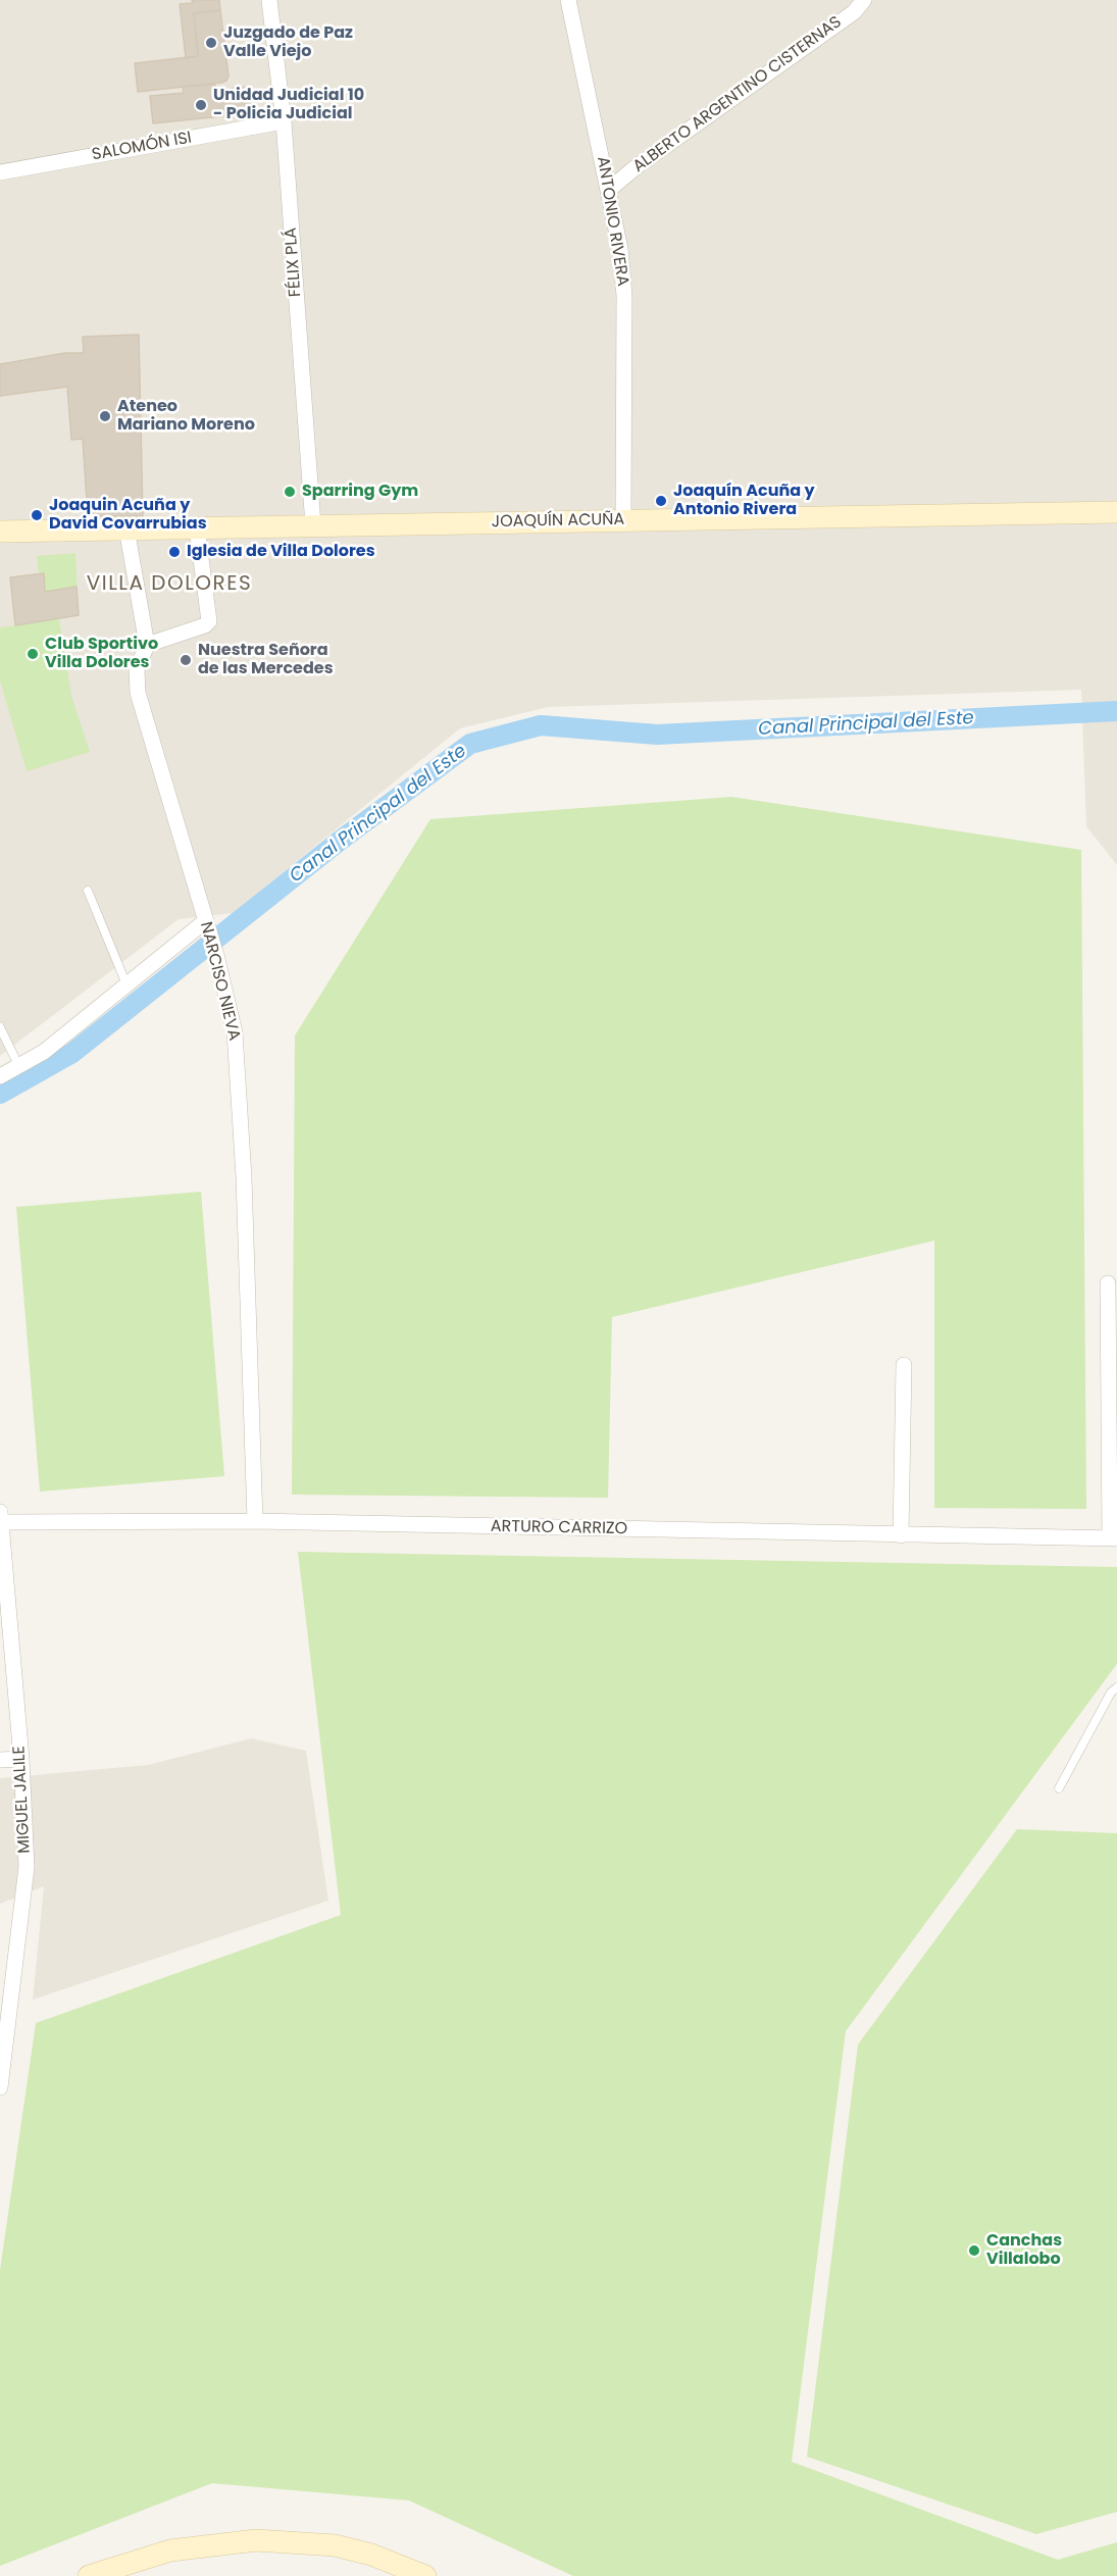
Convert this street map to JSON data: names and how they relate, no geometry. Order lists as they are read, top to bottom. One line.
{"streets":{"street":["ALBERTO ARGENTINO CISTERNAS","SALOMÓN ISI","ANTONIO RIVERA","FÉLIX PLÁ","JOAQUÍN ACUÑA","NARCISO NIEVA","ARTURO CARRIZO","MIGUEL JALILE"]},"crossings":[["ALBERTO ARGENTINO CISTERNAS","ANTONIO RIVERA"],["SALOMÓN ISI","FÉLIX PLÁ"],["ANTONIO RIVERA","JOAQUÍN ACUÑA"],["FÉLIX PLÁ","JOAQUÍN ACUÑA"],["JOAQUÍN ACUÑA","NARCISO NIEVA"],["NARCISO NIEVA","ARTURO CARRIZO"],["ARTURO CARRIZO","MIGUEL JALILE"]],"districts":["VILLA DOLORES"],"water":["Canal Principal del Este"],"places":["Juzgado de Paz Valle Viejo","Unidad Judicial 10 - Policia Judicial","Ateneo Mariano Moreno","Sparring Gym","Joaquín Acuña y Antonio Rivera","Joaquin Acuña y David Covarrubias","Iglesia de Villa Dolores","Club Sportivo Villa Dolores","Nuestra Señora de las Mercedes","Canchas Villalobo"]}
